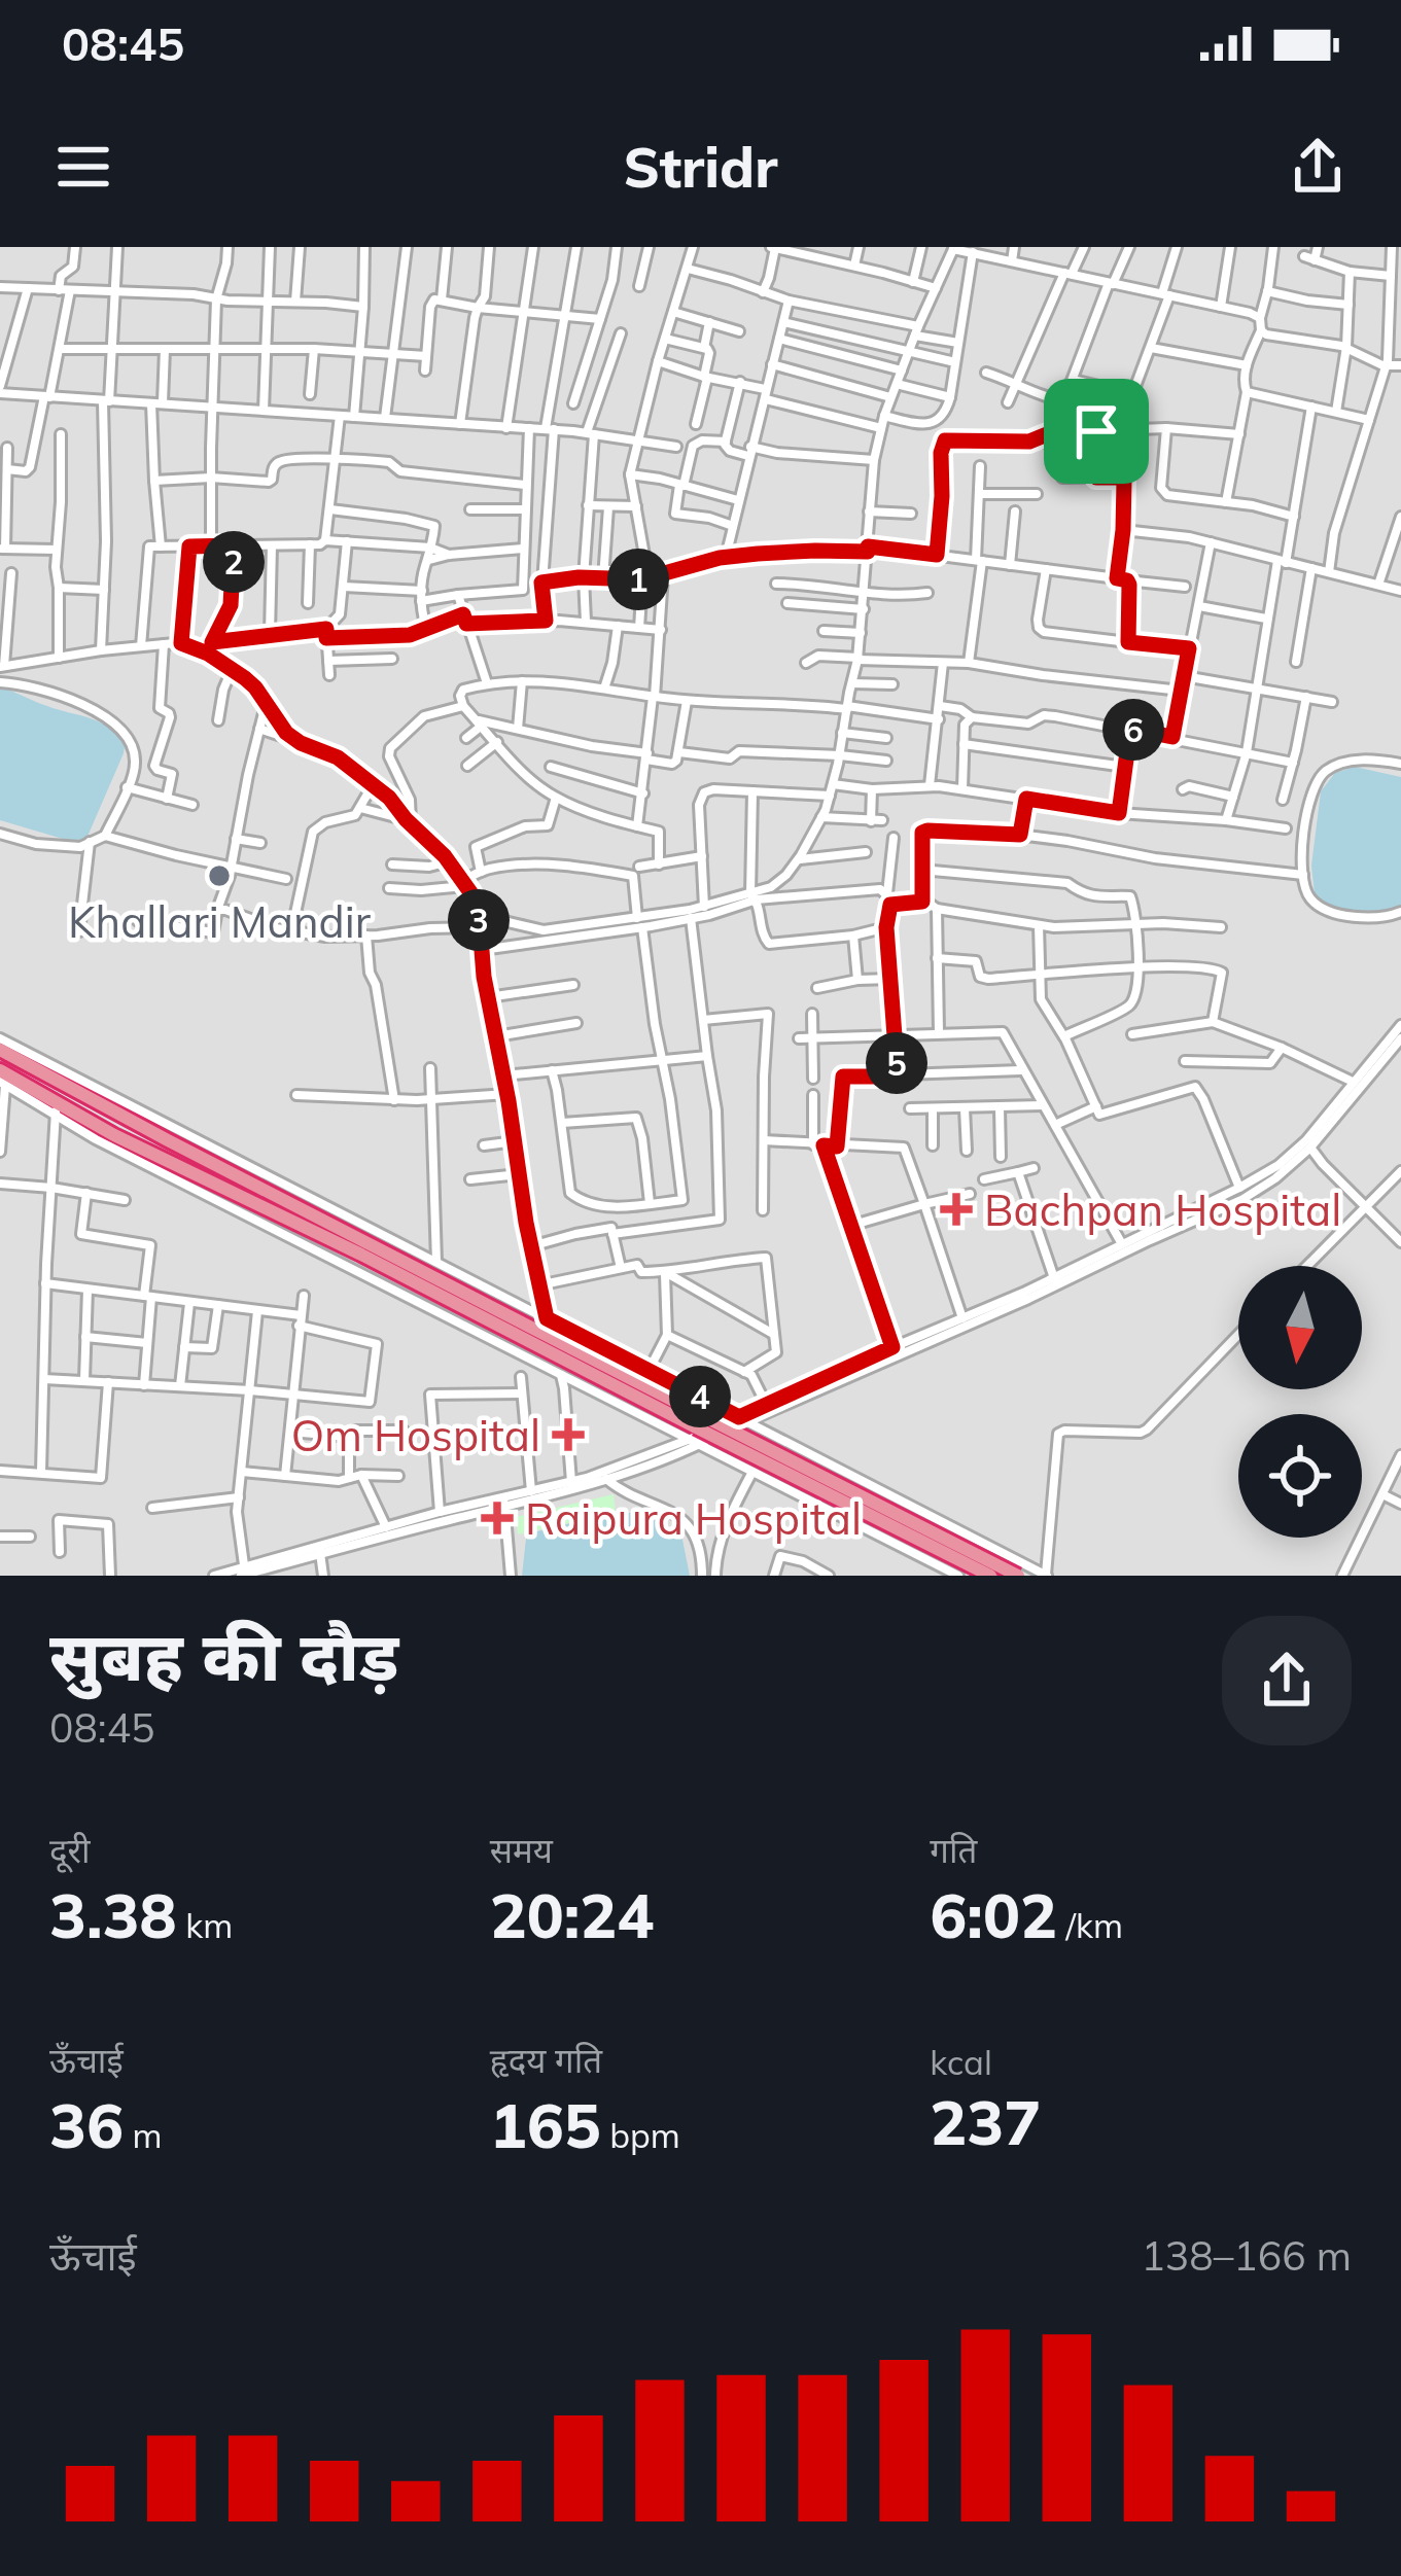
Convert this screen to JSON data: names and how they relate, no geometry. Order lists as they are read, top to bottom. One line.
{"places":{"other":["Khallari Mandir"],"health":["Bachpan Hospital","Om Hospital","Raipura Hospital"]},"north":"bottom","page":{"status":"08:45","header":"Stridr","pins":["2","1","6","3","5","4"],"heading":["सुबह की दौड़","08:45"],"stats":[["दूरी","3.38 km"],["समय","20:24"],["गति","6:02 /km"],["ऊँचाई","36 m"],["हृदय गति","165 bpm"],["kcal","237"]],"chart":["ऊँचाई","138–166 m"]}}
